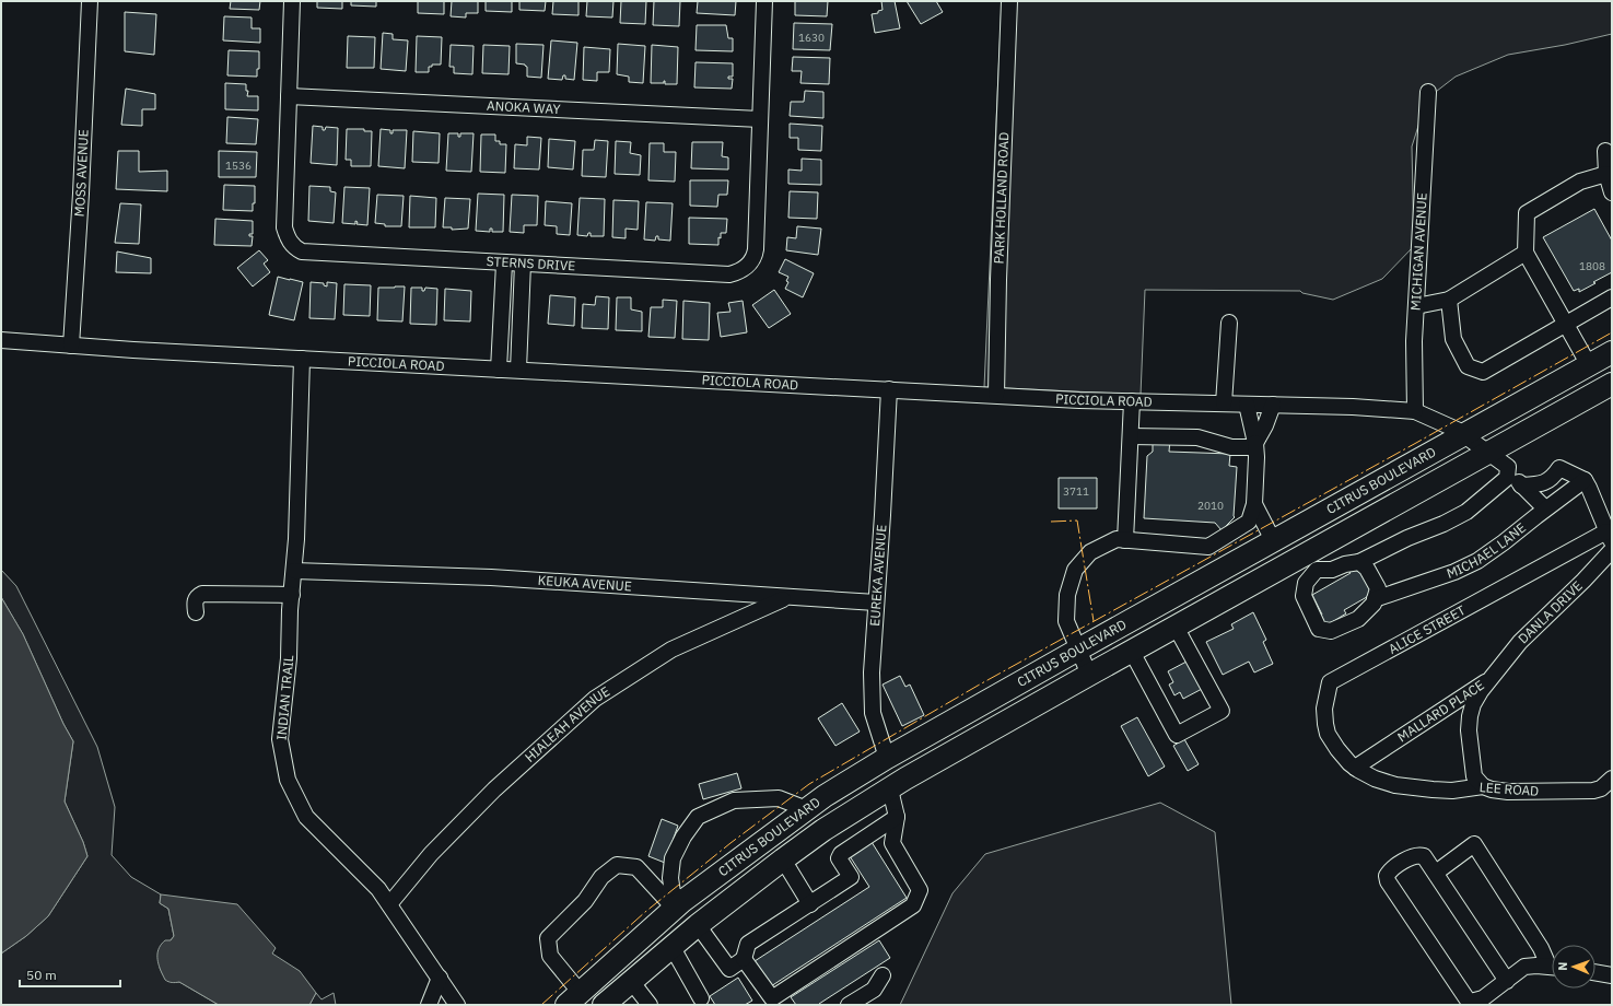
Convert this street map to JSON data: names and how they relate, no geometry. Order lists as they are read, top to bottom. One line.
{"streets":{"highway":["CITRUS BOULEVARD"],"street":["ANOKA WAY","MOSS AVENUE","PARK HOLLAND ROAD","MICHIGAN AVENUE","STERNS DRIVE","PICCIOLA ROAD","MICHAEL LANE","EUREKA AVENUE","KEUKA AVENUE","DANLA DRIVE","ALICE STREET","INDIAN TRAIL","MALLARD PLACE","HIALEAH AVENUE","LEE ROAD"]},"crossings":[["ANOKA WAY","STERNS DRIVE"],["MOSS AVENUE","PICCIOLA ROAD"],["PARK HOLLAND ROAD","PICCIOLA ROAD"],["MICHIGAN AVENUE","PICCIOLA ROAD"],["PICCIOLA ROAD","CITRUS BOULEVARD"],["PICCIOLA ROAD","EUREKA AVENUE"],["PICCIOLA ROAD","INDIAN TRAIL"],["CITRUS BOULEVARD","EUREKA AVENUE"],["EUREKA AVENUE","KEUKA AVENUE"],["KEUKA AVENUE","INDIAN TRAIL"],["KEUKA AVENUE","HIALEAH AVENUE"],["DANLA DRIVE","MALLARD PLACE"],["ALICE STREET","MALLARD PLACE"],["ALICE STREET","LEE ROAD"],["INDIAN TRAIL","HIALEAH AVENUE"],["MALLARD PLACE","LEE ROAD"]],"house_numbers":["1630","1536","1808","3711","2010"],"scale_bar":"50 m","north":"left"}
